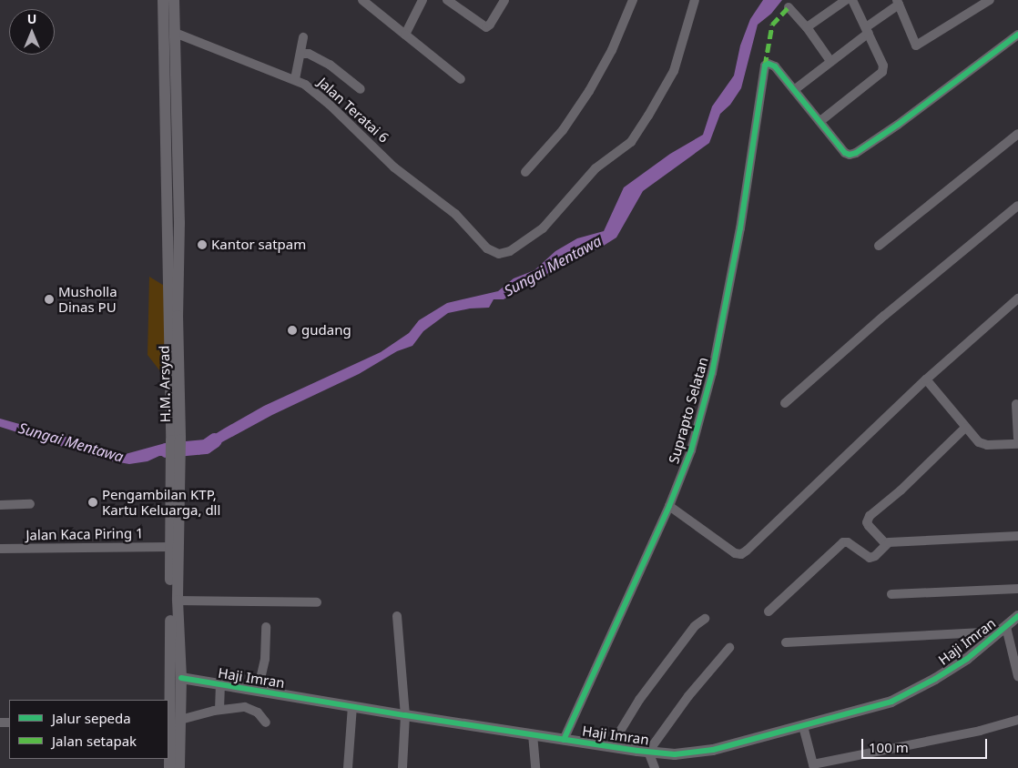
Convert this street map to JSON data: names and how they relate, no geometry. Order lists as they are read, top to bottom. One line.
{"streets":{"street":["Jalan Teratai 6","H.M. Arsyad","Suprapto Selatan","Jalan Kaca Piring 1","Haji Imran"]},"crossings":[["Jalan Teratai 6","H.M. Arsyad"],["H.M. Arsyad","Jalan Kaca Piring 1"],["H.M. Arsyad","Haji Imran"],["Suprapto Selatan","Haji Imran"]],"water":["Sungai Mentawa"],"places":["Kantor satpam","Musholla Dinas PU","gudang","Pengambilan KTP, Kartu Keluarga, dll"],"legend":["Jalur sepeda","Jalan setapak"],"scale_bar":"100 m","north":"top"}
